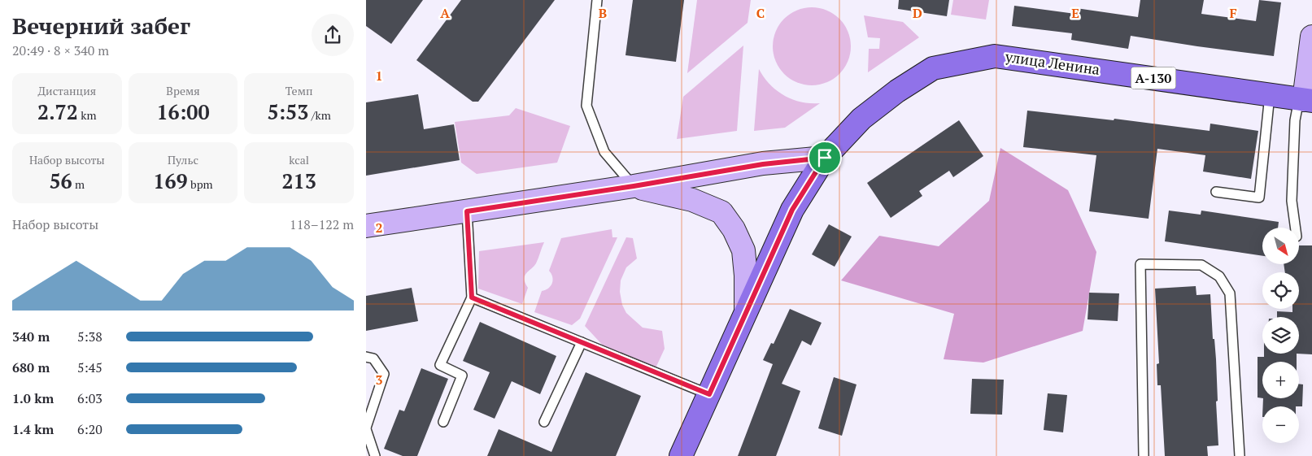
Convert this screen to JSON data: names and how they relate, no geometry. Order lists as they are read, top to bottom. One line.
{"streets":{"main road":["улица Ленина","А-130"]},"crossings":[["улица Ленина","А-130"]],"north":"bottom right","page":{"heading":["Вечерний забег","20:49 · 8 × 340 m"],"stats":[["Дистанция","2.72 km"],["Время","16:00"],["Темп","5:53 /km"],["Набор высоты","56 m"],["Пульс","169 bpm"],["kcal","213"]],"chart":["Набор высоты","118–122 m"],"map_buttons":["+","−"],"list":[{"name":"340 m","note":"5:38"},{"name":"680 m","note":"5:45"},{"name":"1.0 km","note":"6:03"},{"name":"1.4 km","note":"6:20"}]},"grid":{"columns":["A","B","C","D","E","F"],"rows":["1","2","3"]}}
